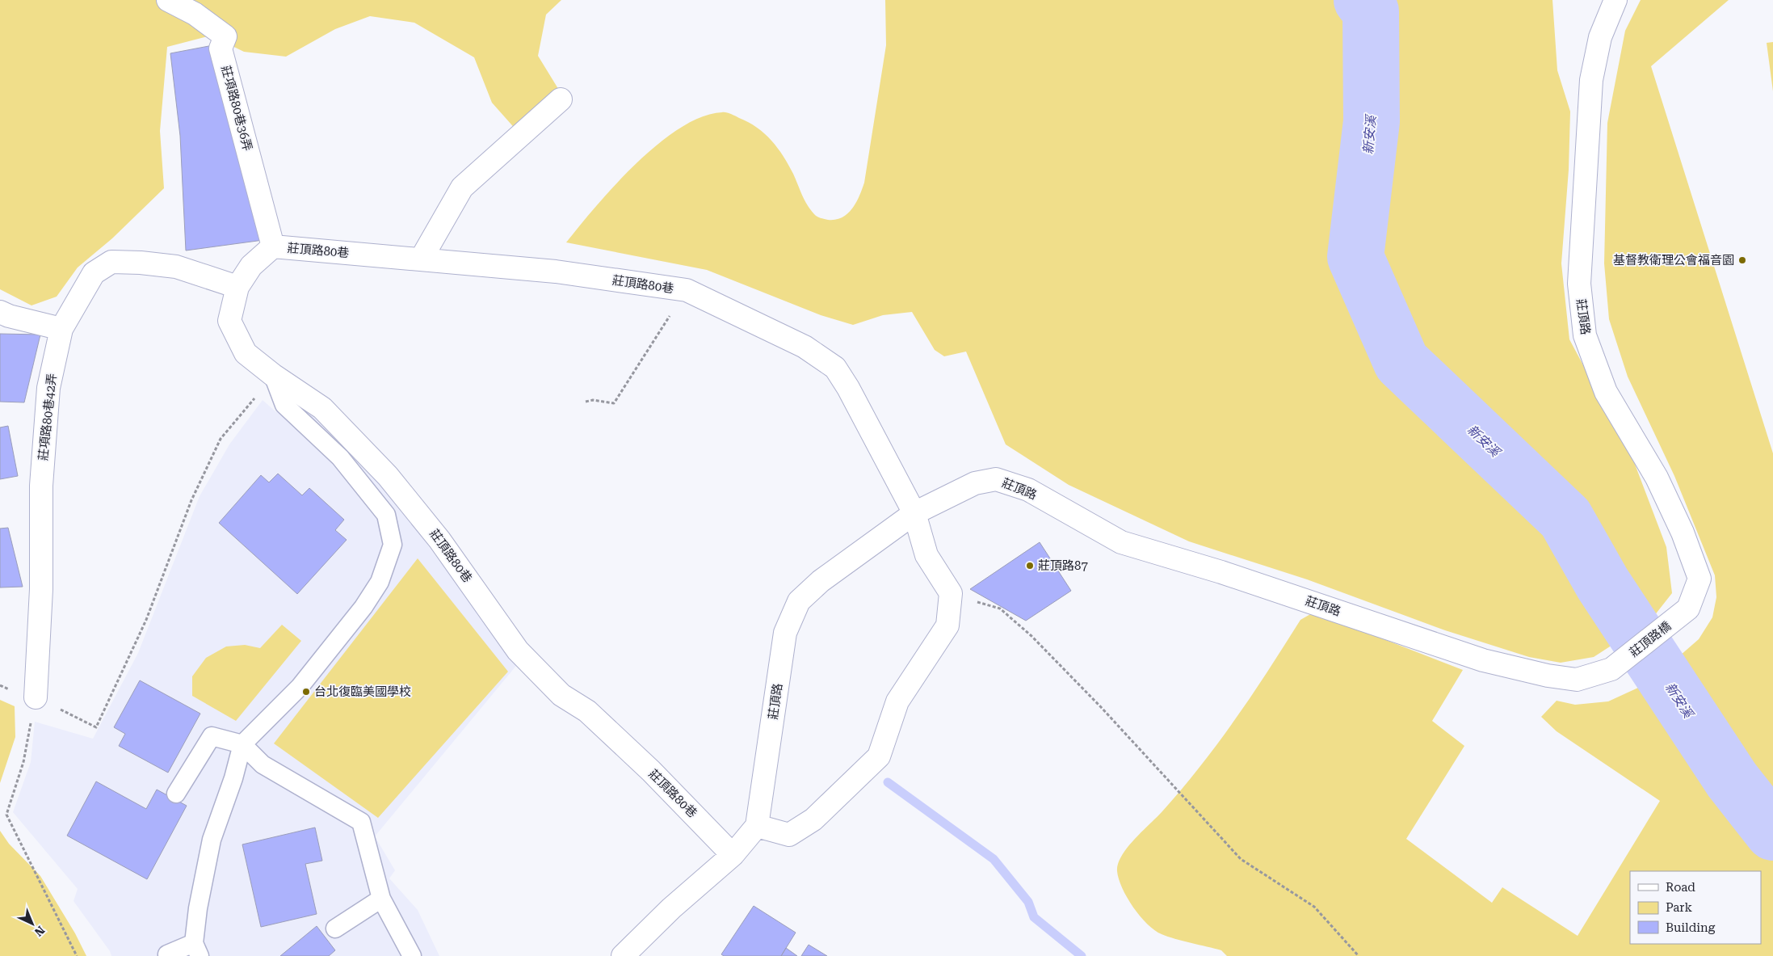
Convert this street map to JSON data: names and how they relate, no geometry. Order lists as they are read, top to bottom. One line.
{"streets":{"street":["莊項路80巷36弄","莊頂路80巷","莊頂路","莊項路80巷42弄","莊頂路橋"]},"crossings":[["莊項路80巷36弄","莊頂路80巷"],["莊頂路80巷","莊頂路"],["莊頂路80巷","莊項路80巷42弄"],["莊頂路","莊頂路橋"]],"water":["新安溪"],"places":["基督教衛理公會福音園","莊頂路87","台北復臨美國學校"],"legend":["Road","Park","Building"],"north":"bottom right"}
